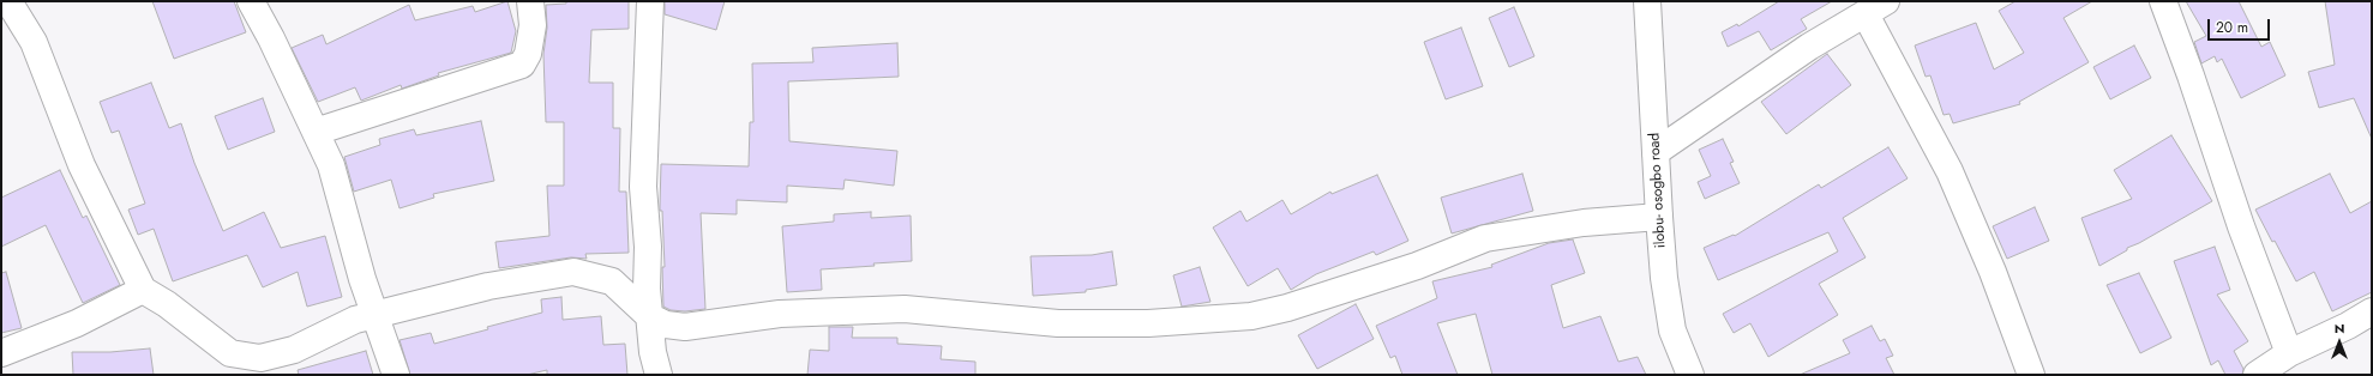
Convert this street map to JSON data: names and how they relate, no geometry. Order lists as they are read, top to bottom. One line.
{"streets":{"street":["ilobu- osogbo road"]},"scale_bar":"20 m","north":"top"}
